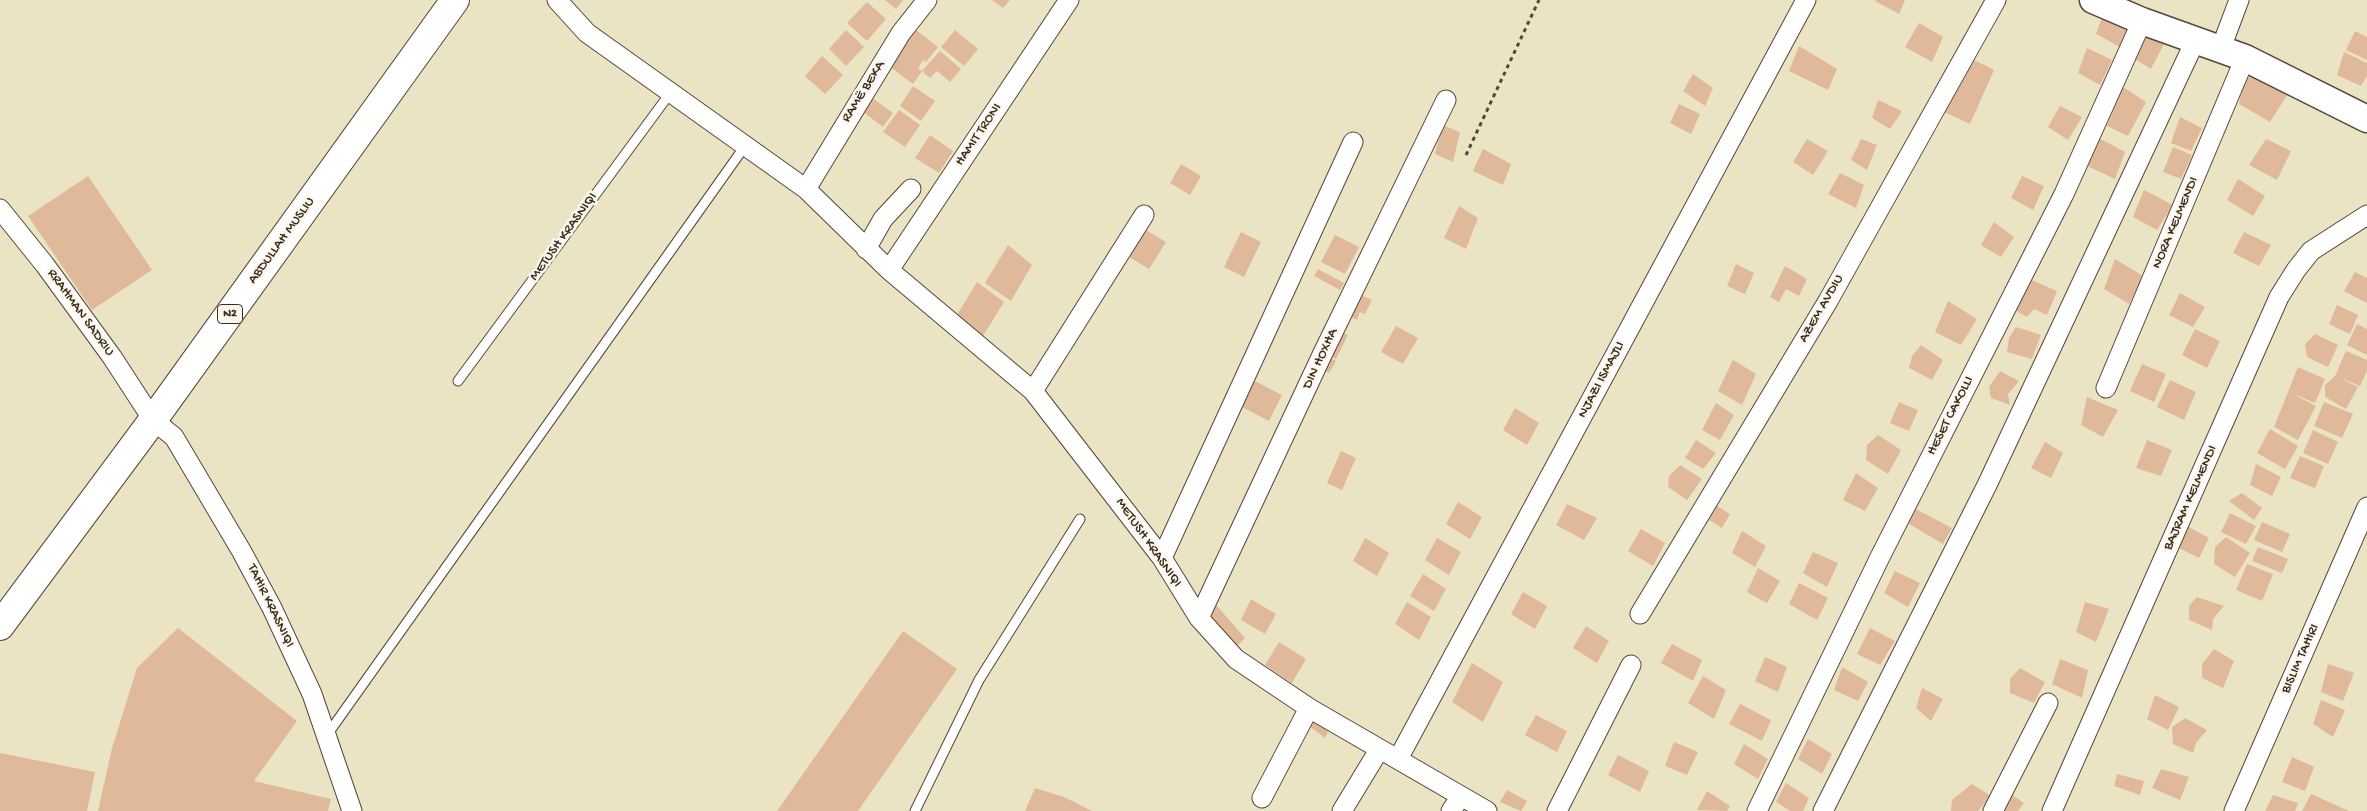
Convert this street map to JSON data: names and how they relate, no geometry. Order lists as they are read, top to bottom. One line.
{"streets":{"main road":["ABDULLAH MUSLIU","N2"],"street":["RAMË BEKA","HAMIT TRONI","NORA KELMENDI","METUSH KRASNIQI","AZEM AVDIU","RRAHMAN SADRIU","DIN HOXHA","NJAZI ISMAJLI","HESET CAKOLLI","BAJRAM KELMENDI","TAHIR KRASNIQI","BISLIM TAHIRI"]},"crossings":[["RAMË BEKA","METUSH KRASNIQI"],["HAMIT TRONI","METUSH KRASNIQI"],["METUSH KRASNIQI","DIN HOXHA"],["METUSH KRASNIQI","NJAZI ISMAJLI"],["ABDULLAH MUSLIU","RRAHMAN SADRIU"],["ABDULLAH MUSLIU","TAHIR KRASNIQI"],["RRAHMAN SADRIU","TAHIR KRASNIQI"]]}
